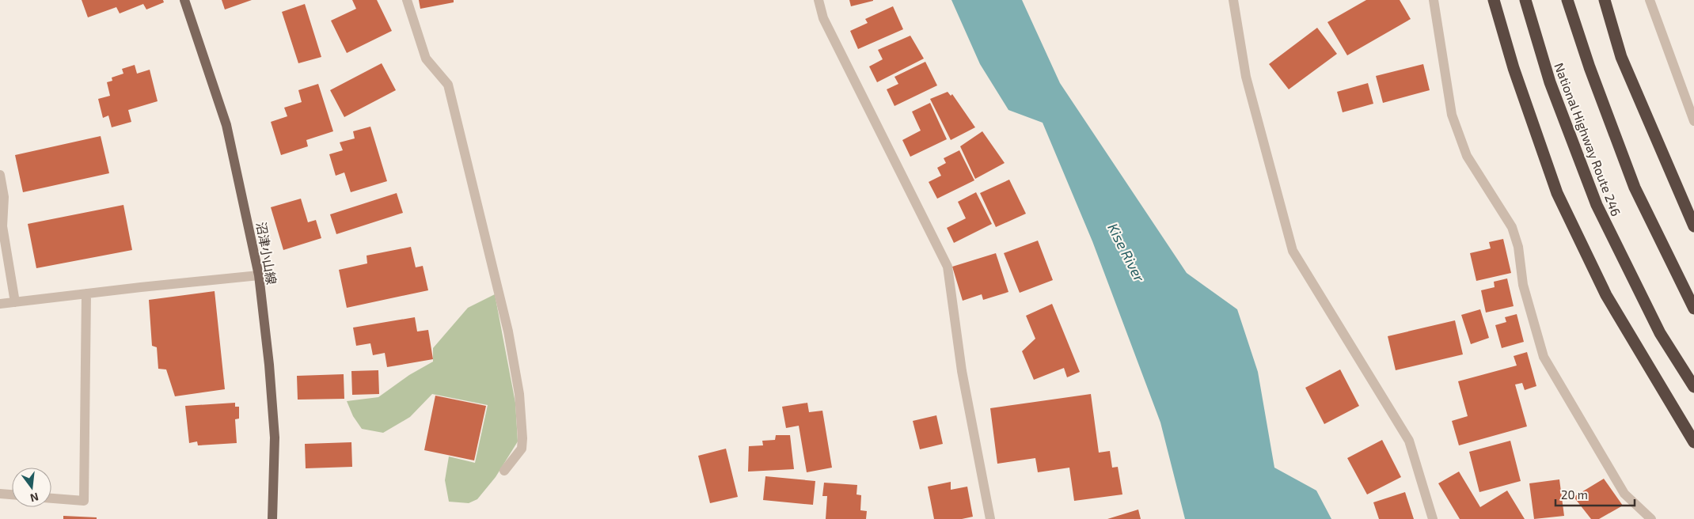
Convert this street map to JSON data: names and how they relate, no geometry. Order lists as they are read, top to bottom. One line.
{"streets":{"highway":["National Highway Route 246"],"main road":["沼津小山線"]},"water":["Kise River"],"scale_bar":"20 m","north":"bottom"}
